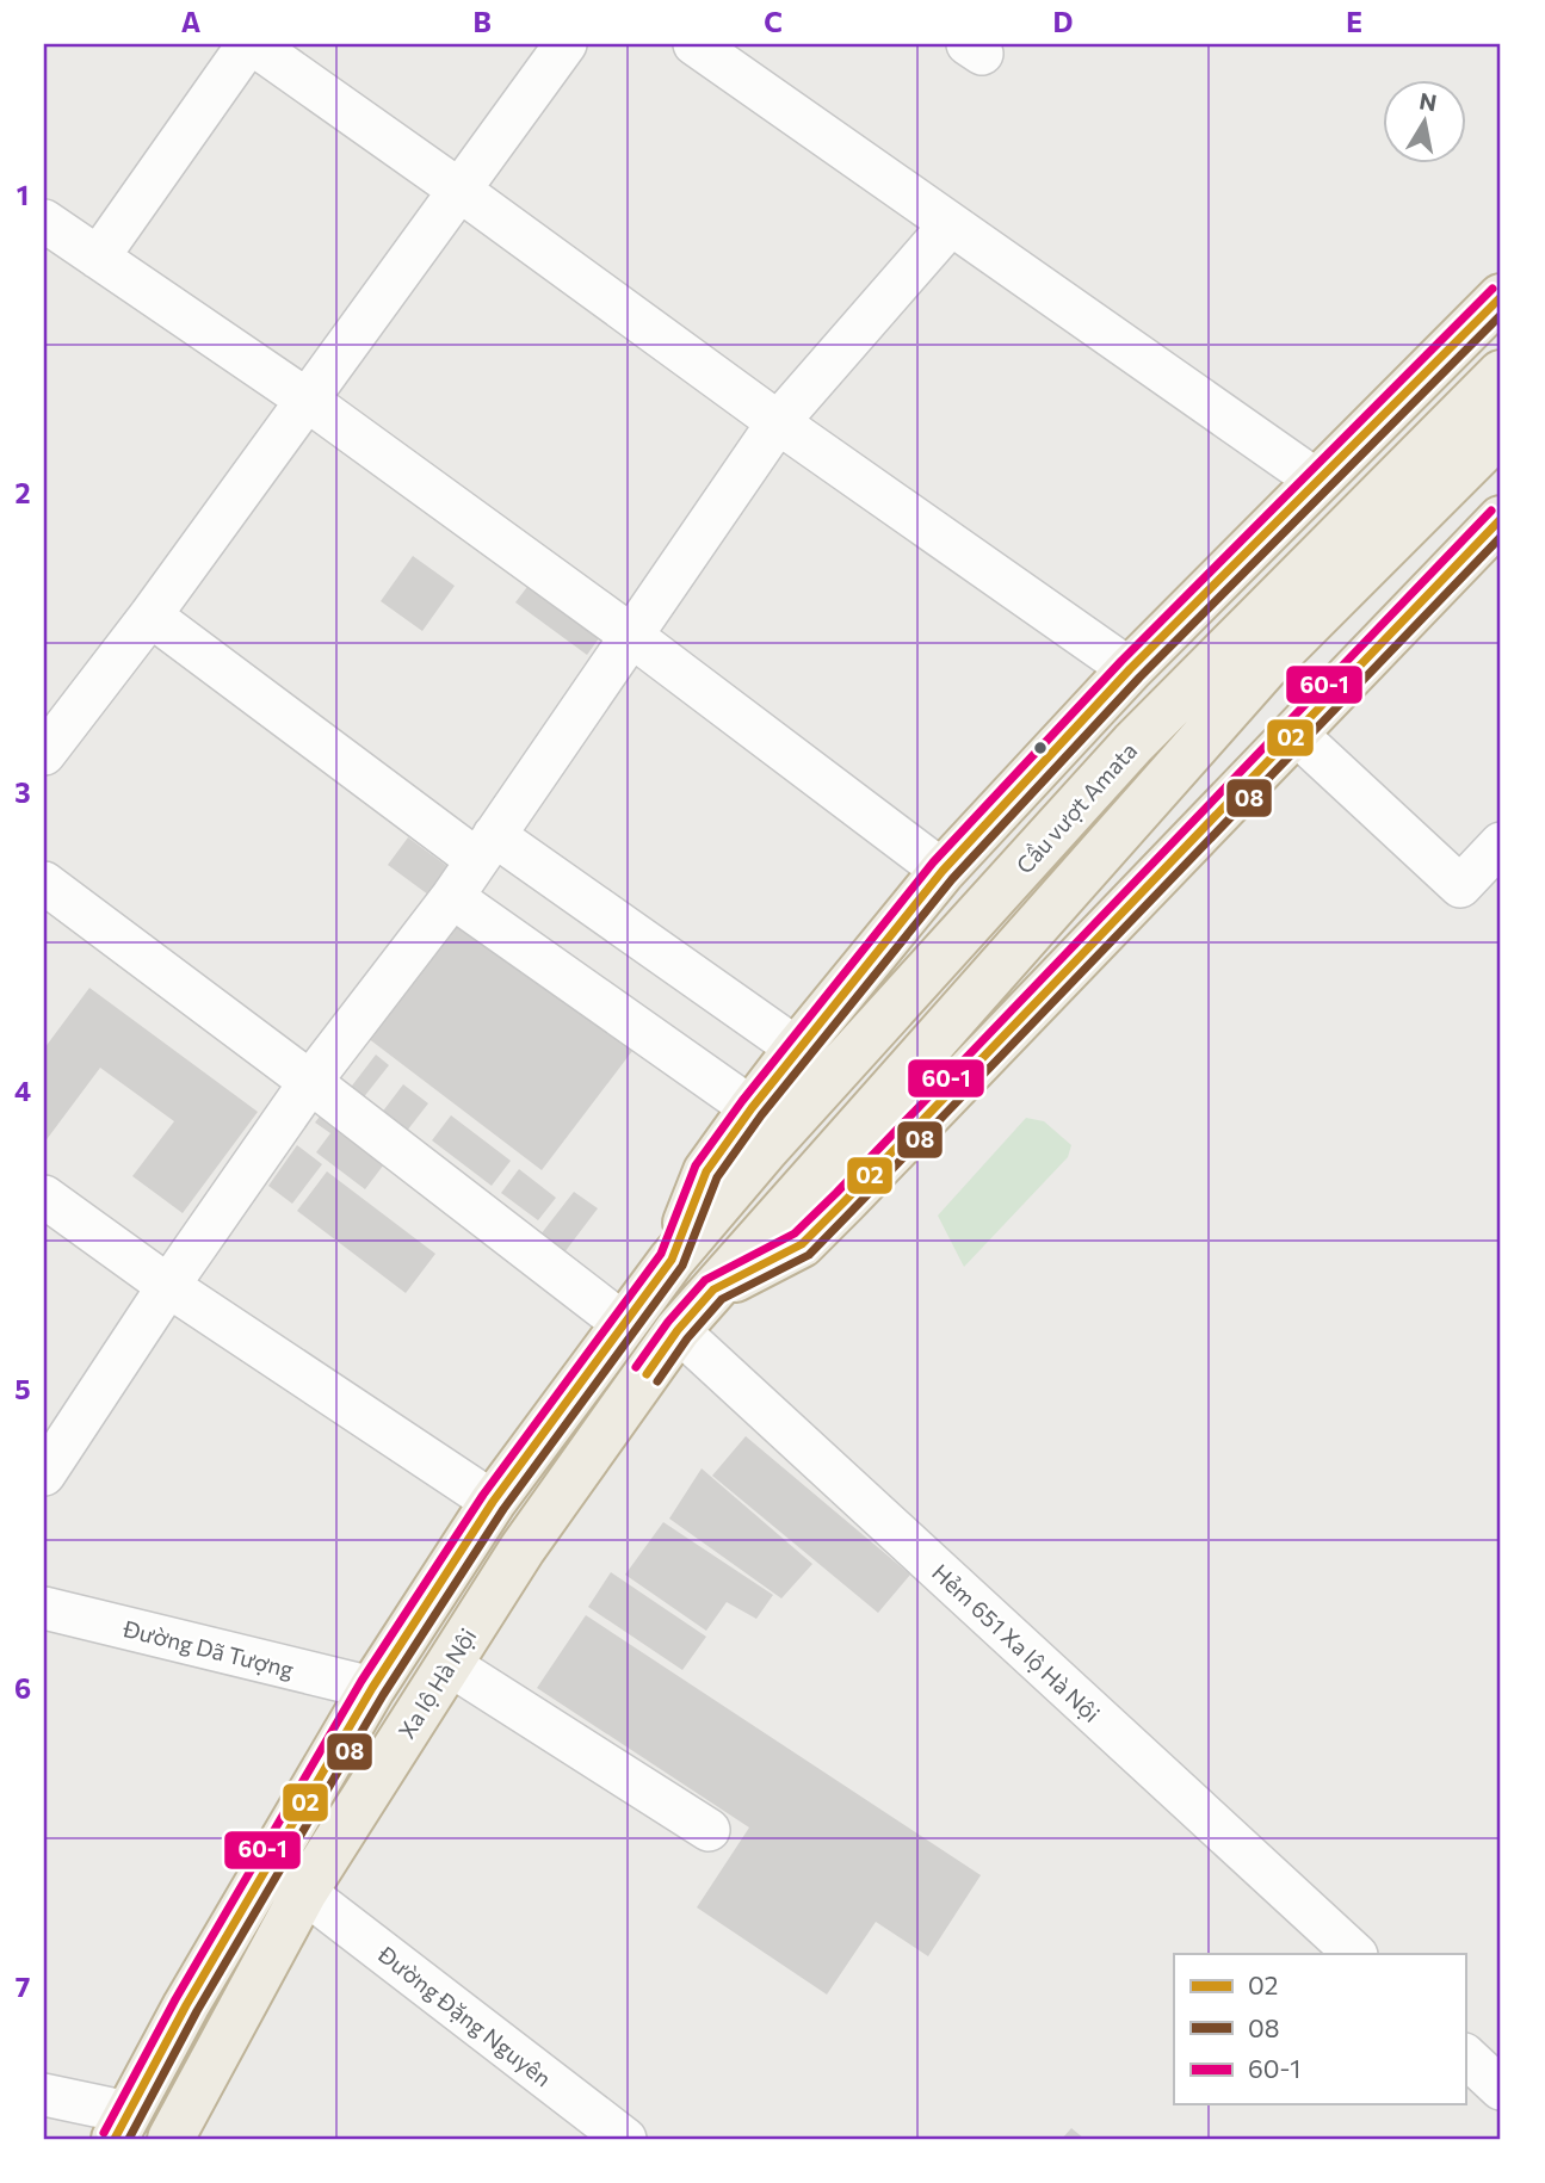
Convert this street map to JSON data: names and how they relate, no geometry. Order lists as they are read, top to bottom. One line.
{"streets":{"highway":["Cầu vượt Amata","Xa lộ Hà Nội"],"street":["Hẻm 651 Xa lộ Hà Nội","Đường Dã Tượng","Đường Đặng Nguyên"]},"crossings":[["Cầu vượt Amata","Đường Dã Tượng"],["Cầu vượt Amata","Xa lộ Hà Nội"],["Hẻm 651 Xa lộ Hà Nội","Xa lộ Hà Nội"],["Xa lộ Hà Nội","Đường Đặng Nguyên"]],"lines":["transit line 60-1","transit line 02","transit line 08"],"legend":["02","08","60-1"],"north":"top","grid":{"columns":["A","B","C","D","E"],"rows":["1","2","3","4","5","6","7"]}}
